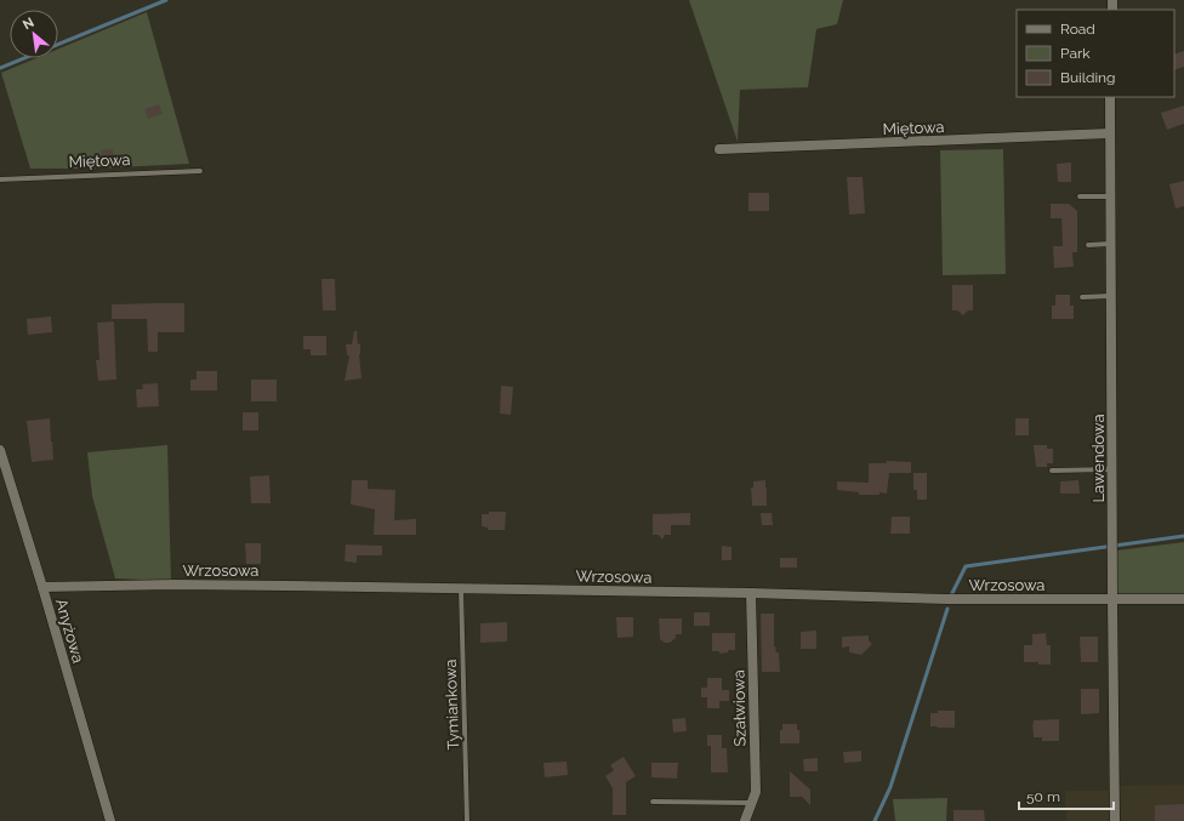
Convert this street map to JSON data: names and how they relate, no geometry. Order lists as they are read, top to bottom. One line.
{"streets":{"street":["Miętowa","Lawendowa","Wrzosowa","Anyżowa","Szałwiowa"],"lane":["Tymiankowa"]},"crossings":[["Miętowa","Lawendowa"],["Lawendowa","Wrzosowa"],["Wrzosowa","Anyżowa"],["Wrzosowa","Tymiankowa"],["Wrzosowa","Szałwiowa"]],"legend":["Road","Park","Building"],"scale_bar":"50 m","north":"top left"}
